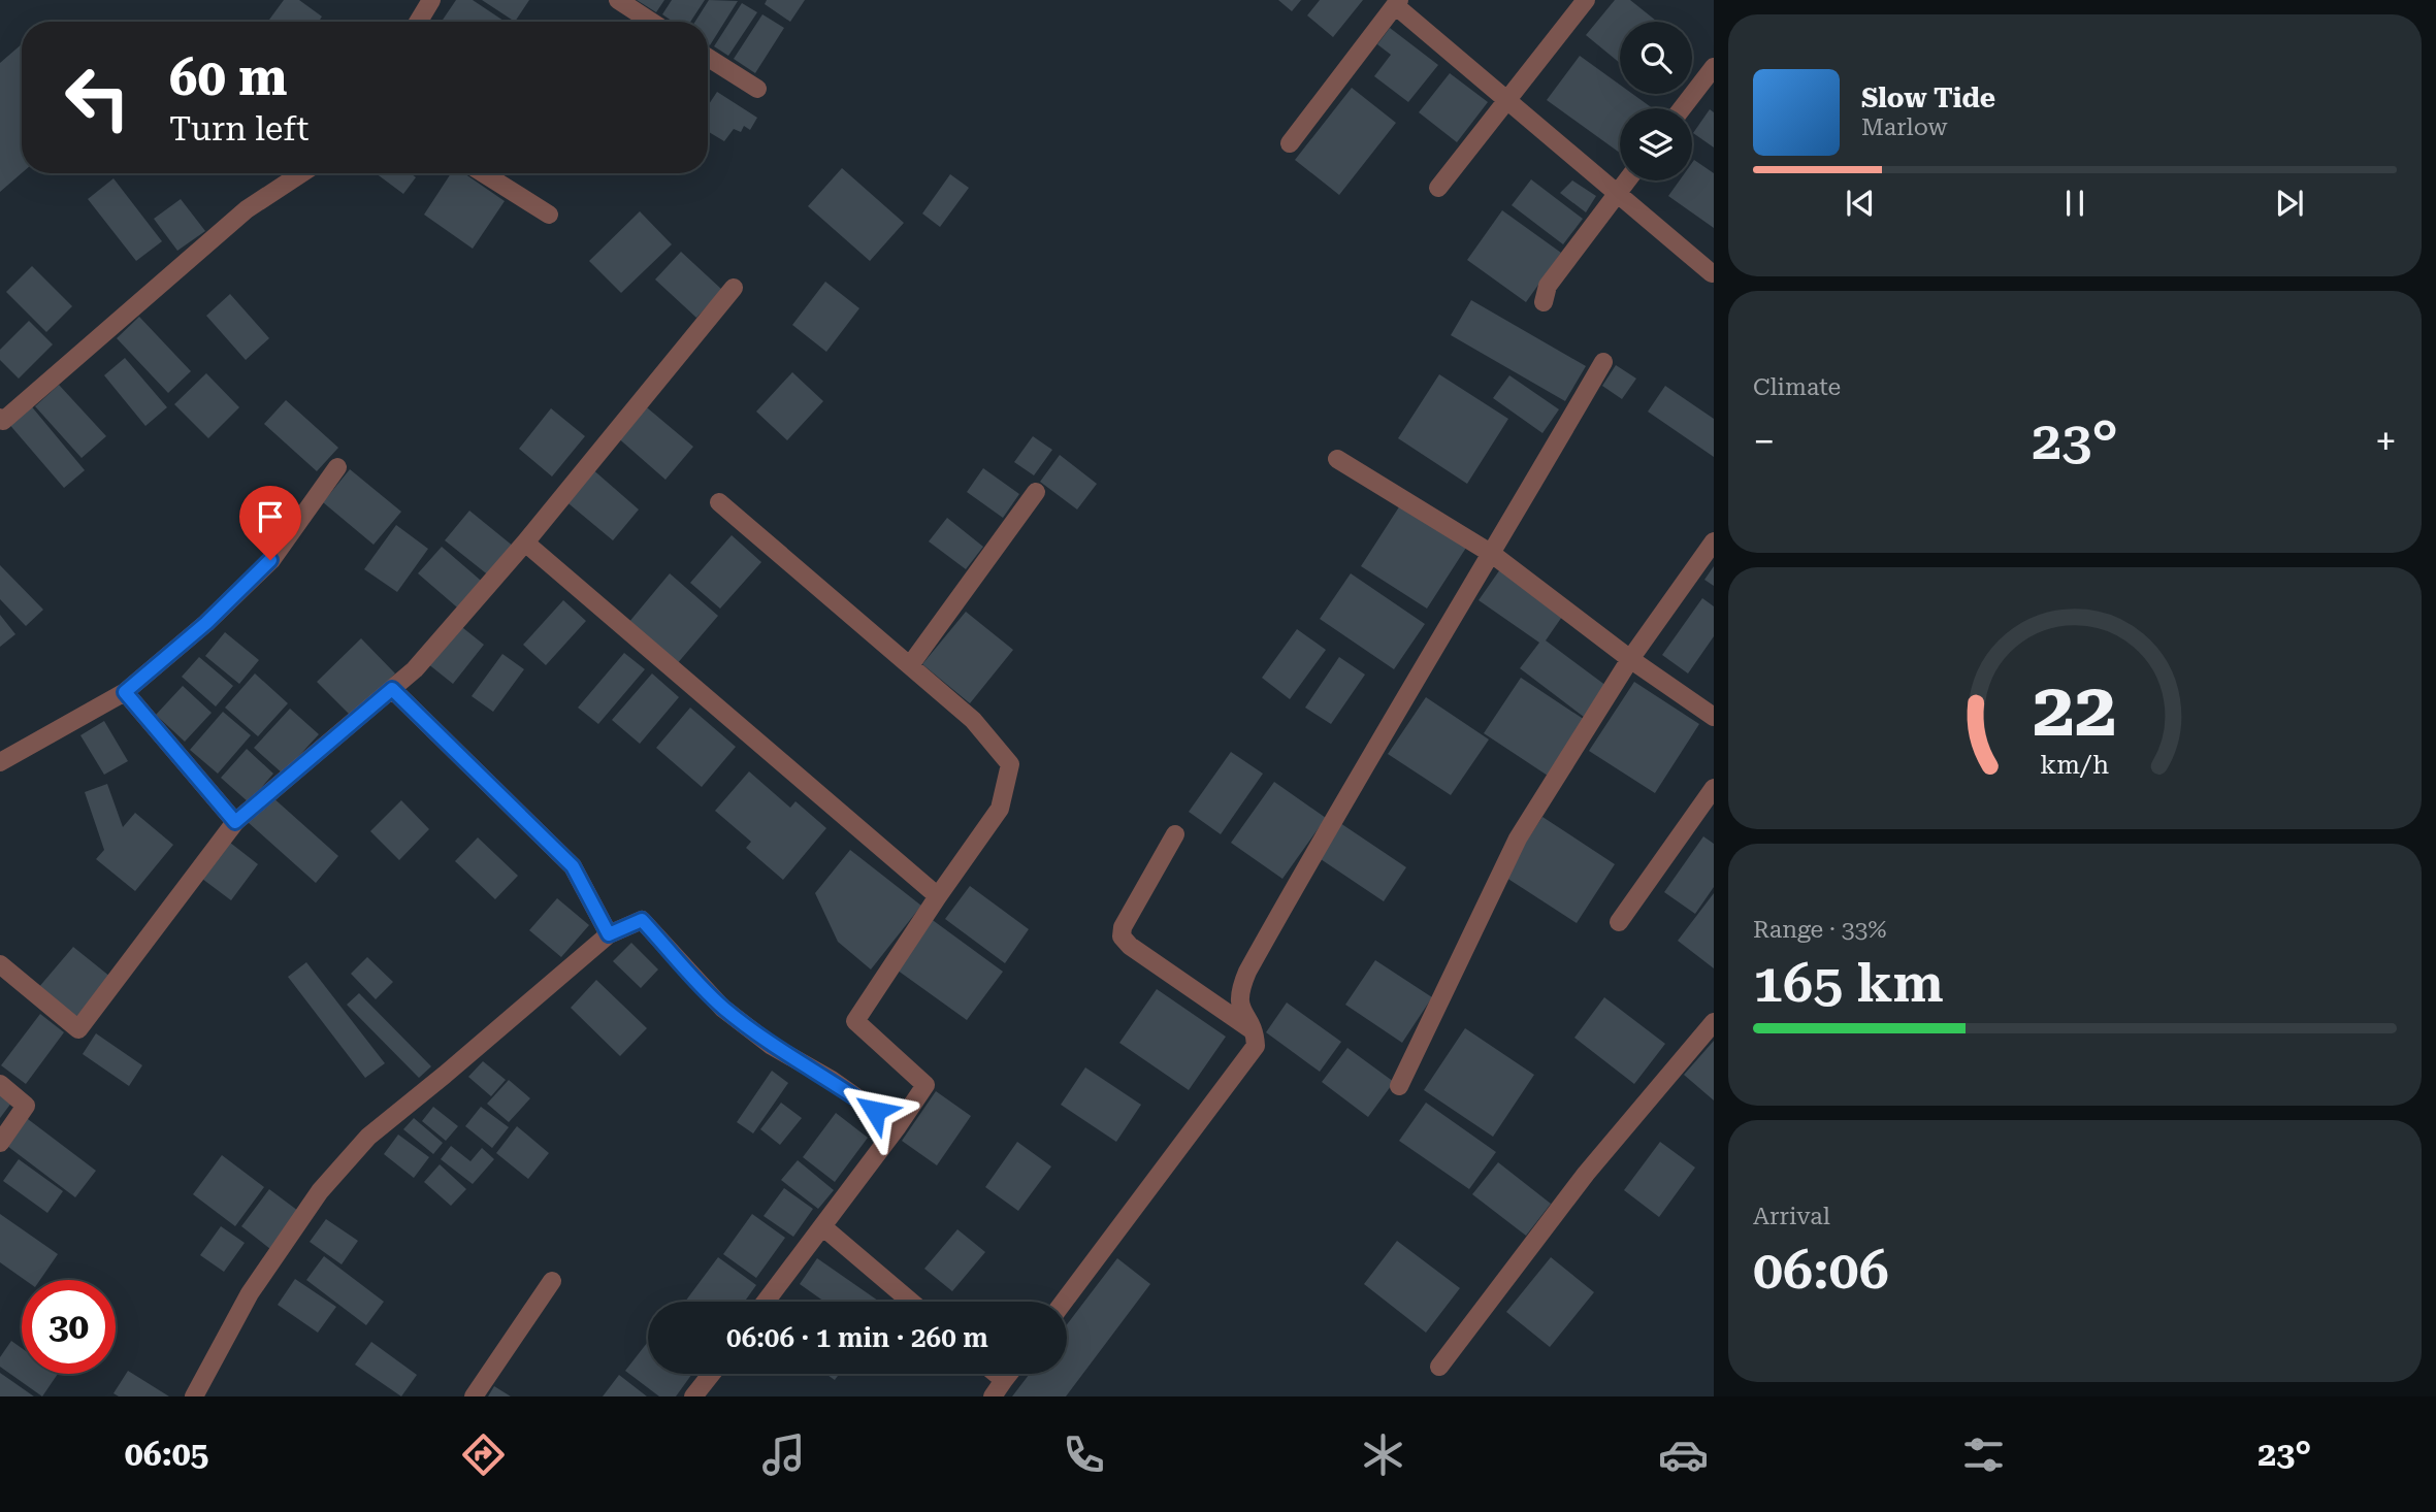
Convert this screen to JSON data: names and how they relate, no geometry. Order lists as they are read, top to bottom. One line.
{"page":{"turn":["60 m","Turn left"],"song":["Slow Tide","Marlow"],"tile":["Climate",["Range · 33%","165 km"],["Arrival","06:06"]],"heat":["−","23°","+"],"limit":"30","trip":"06:06 · 1 min · 260 m","tabs":["06:05","23°"],"gauge":["22","km/h"]}}
